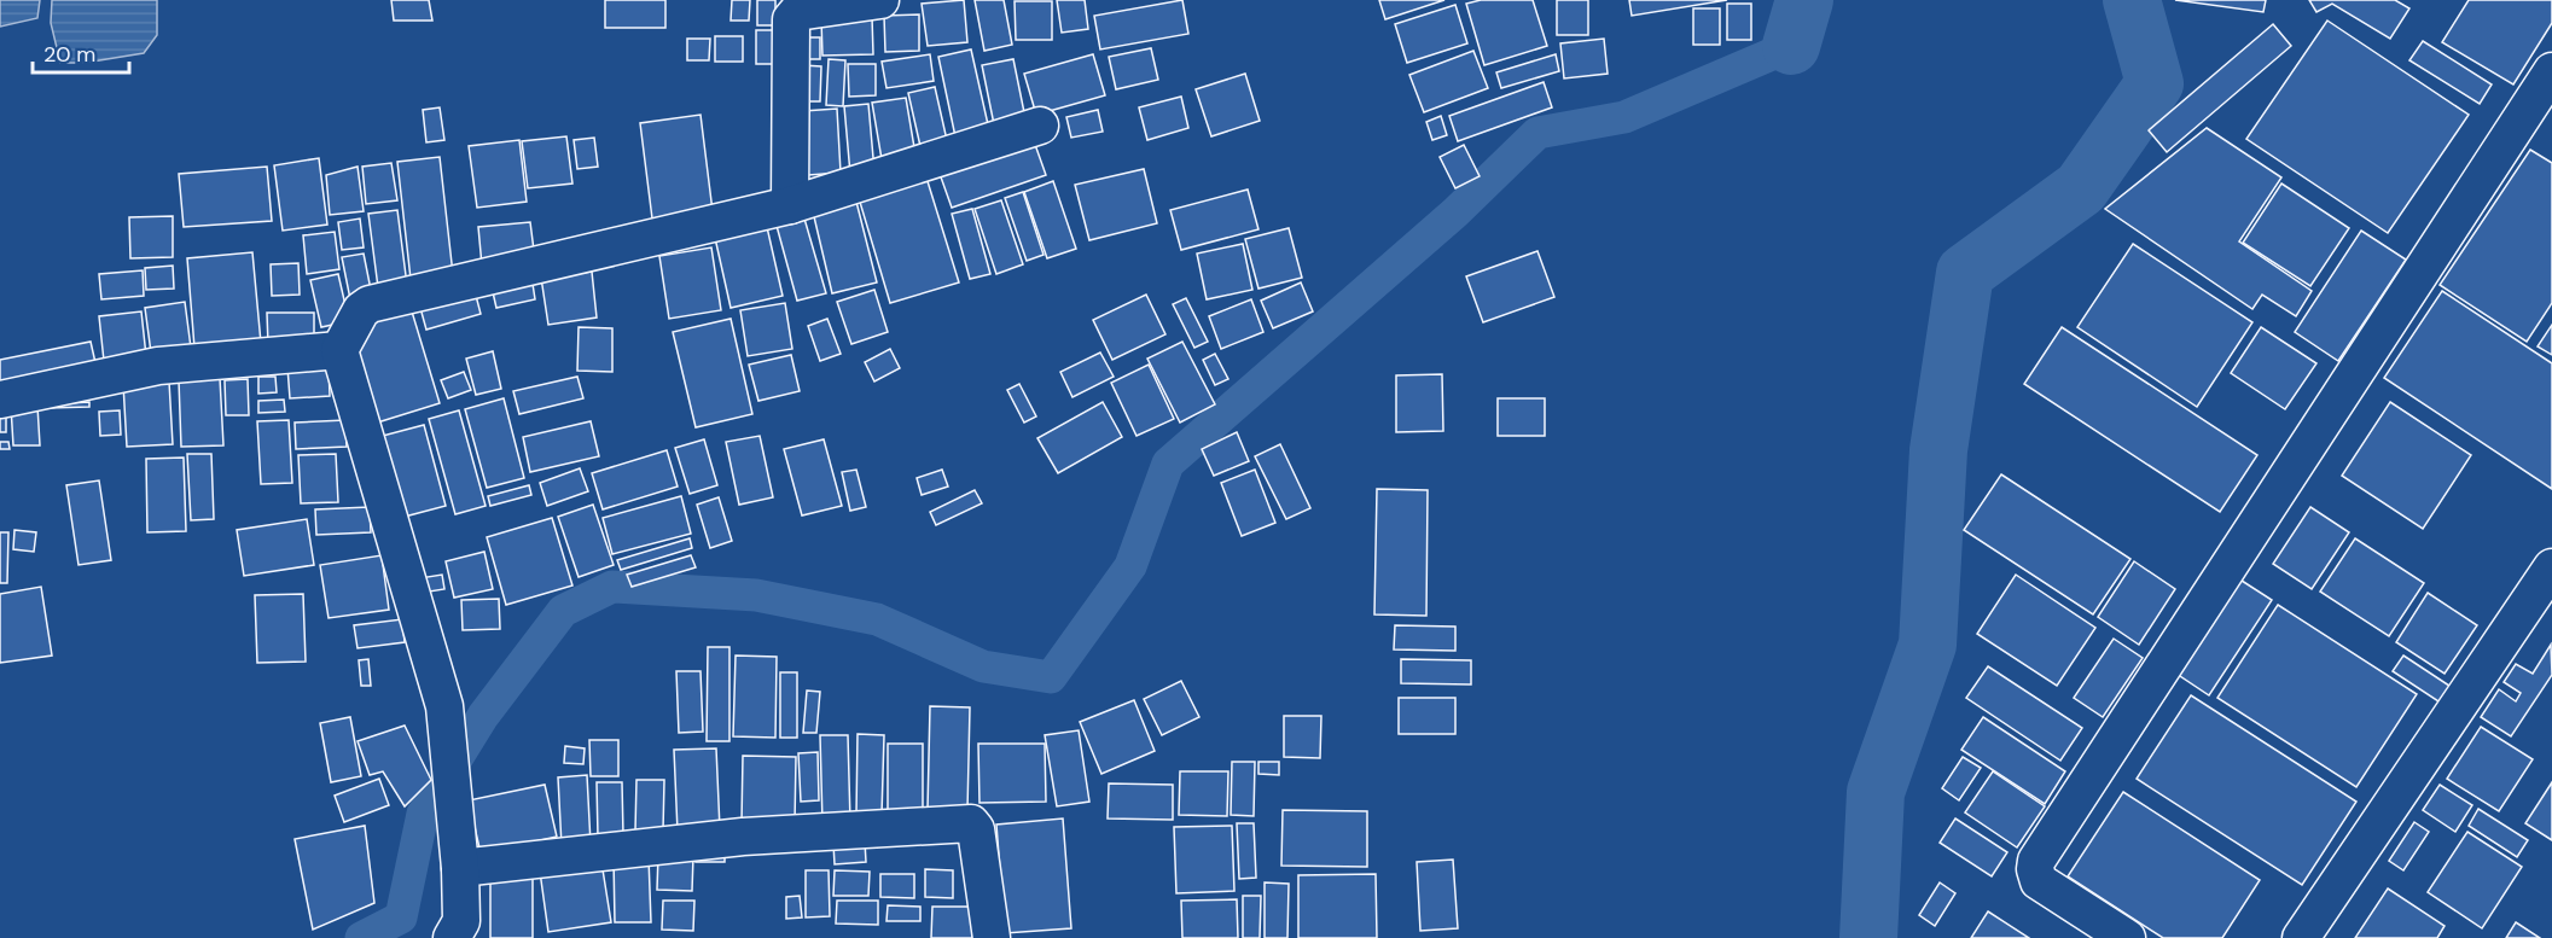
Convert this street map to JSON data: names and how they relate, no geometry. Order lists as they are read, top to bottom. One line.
{"scale_bar":"20 m"}
